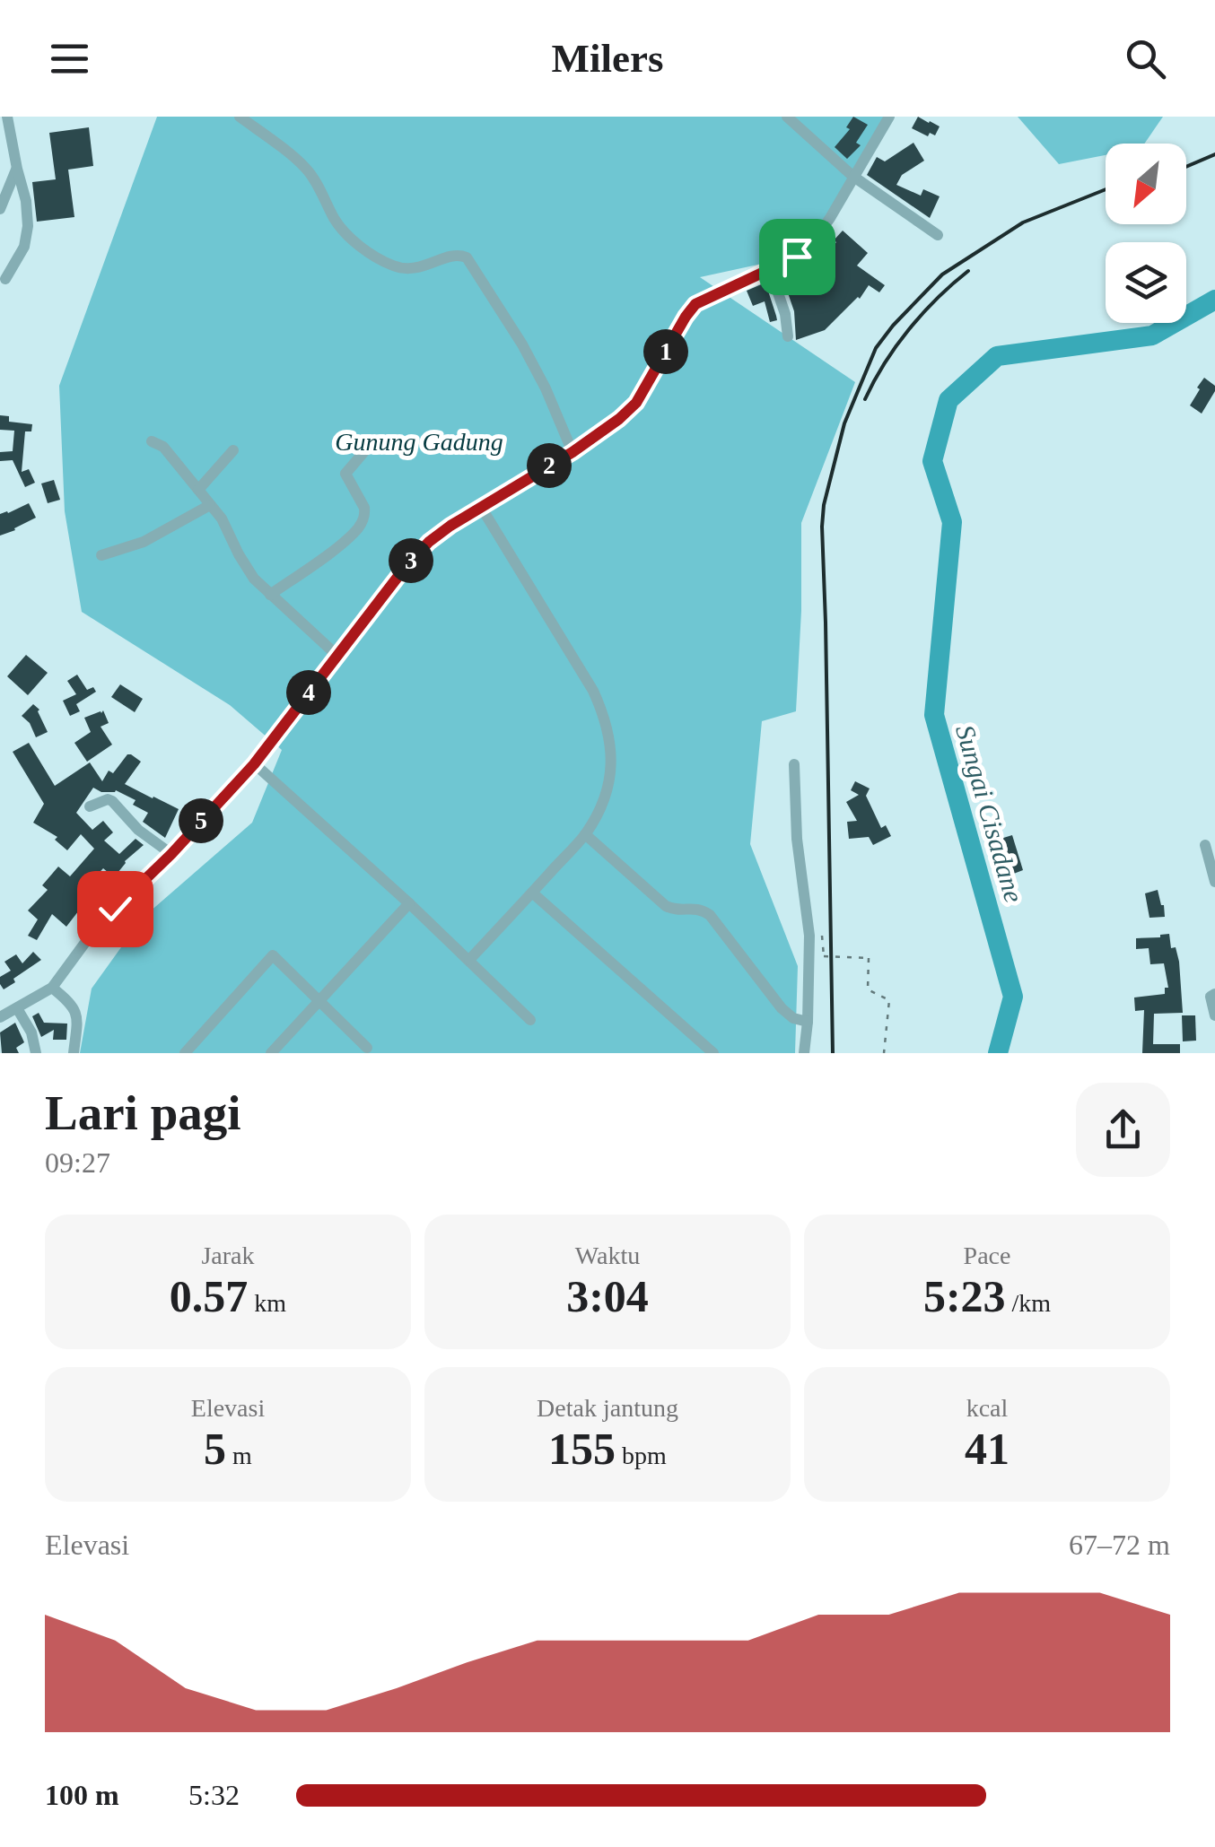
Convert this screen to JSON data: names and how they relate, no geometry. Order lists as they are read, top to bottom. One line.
{"water":["Sungai Cisadane"],"parks":["Gunung Gadung"],"north":"bottom left","page":{"header":"Milers","pins":["1","2","3","4","5"],"heading":["Lari pagi","09:27"],"stats":[["Jarak","0.57 km"],["Waktu","3:04"],["Pace","5:23 /km"],["Elevasi","5 m"],["Detak jantung","155 bpm"],["kcal","41"]],"chart":["Elevasi","67–72 m"],"list":[{"name":"100 m","note":"5:32"}]}}
